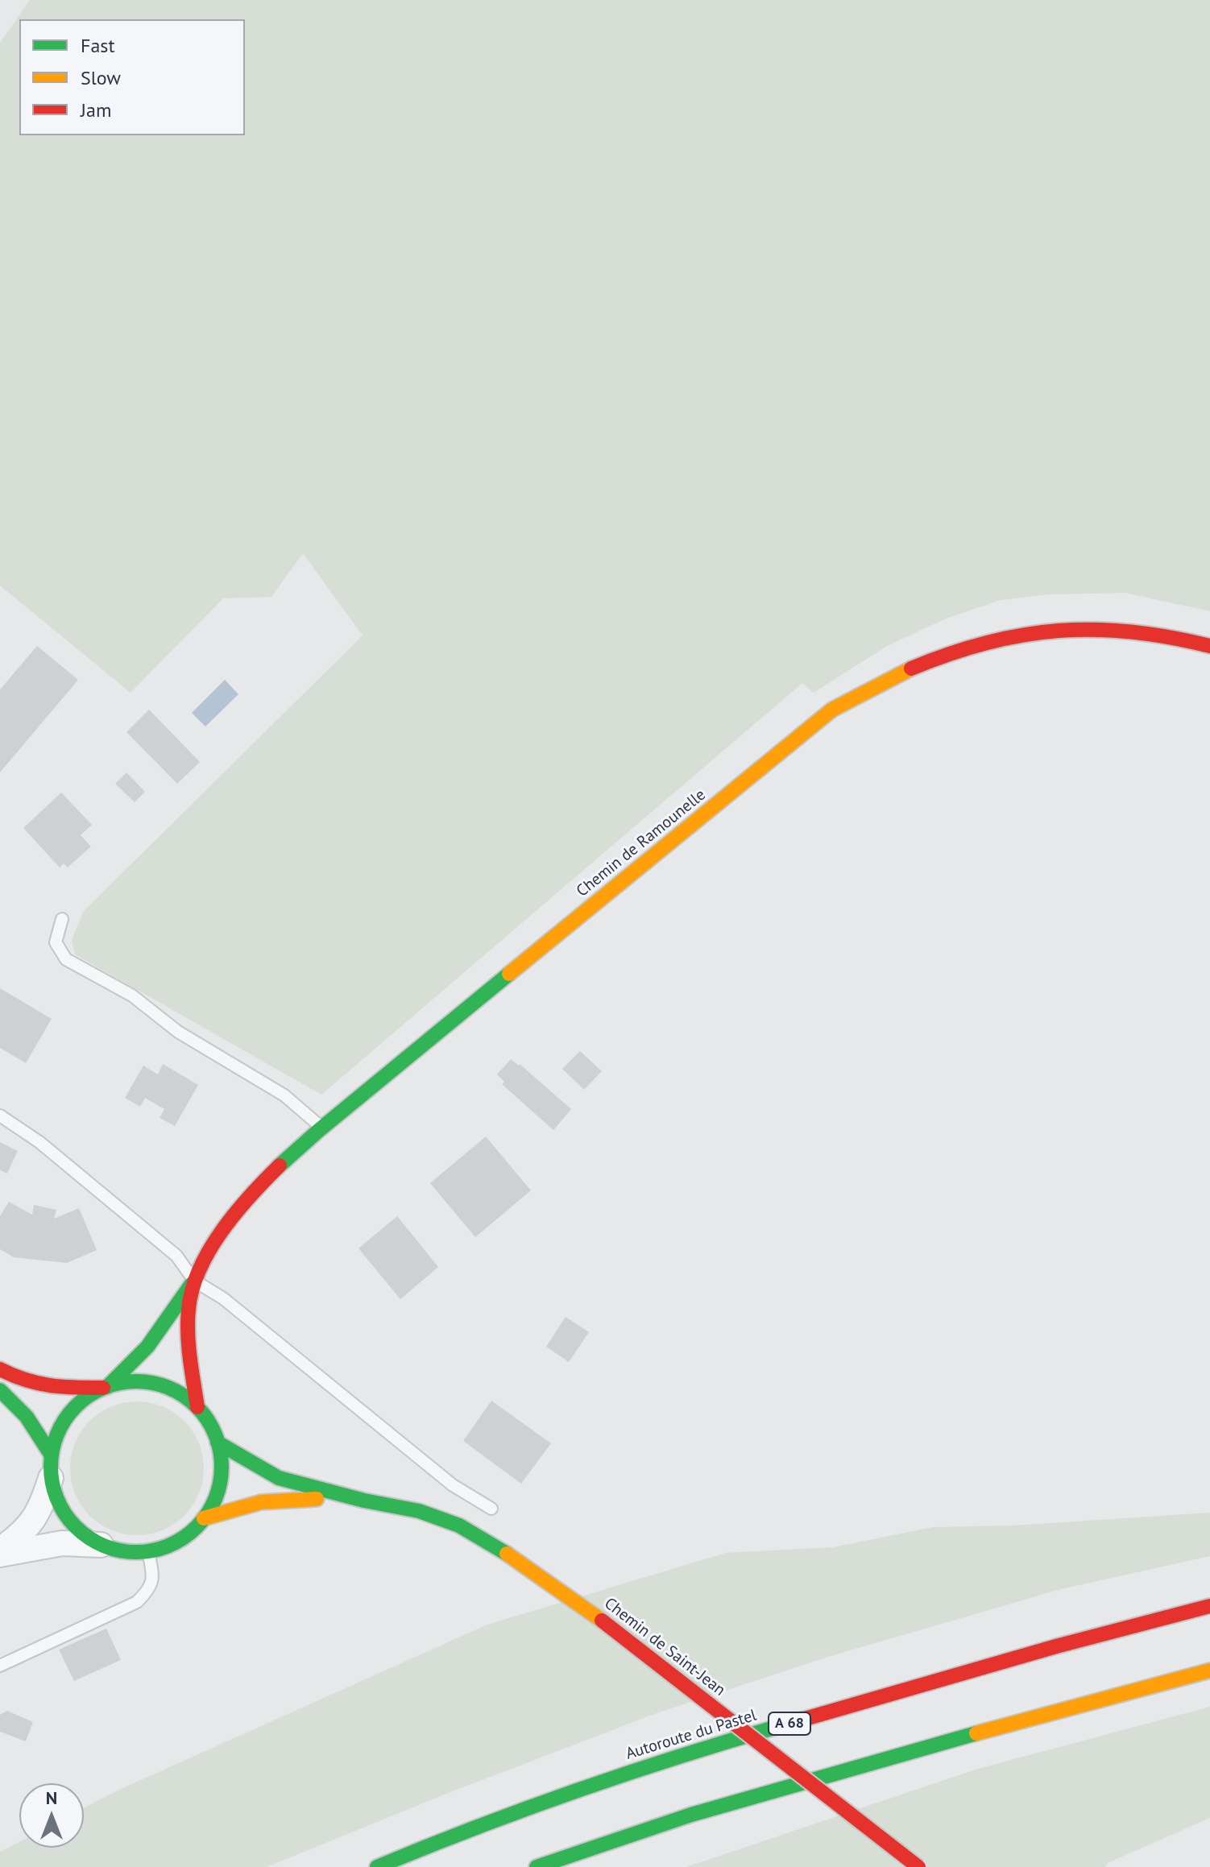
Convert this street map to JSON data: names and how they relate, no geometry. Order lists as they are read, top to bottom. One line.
{"streets":{"main road":["Chemin de Ramounelle","Chemin de Saint-Jean","A 68","Autoroute du Pastel"]},"crossings":[["Chemin de Ramounelle","Chemin de Saint-Jean"]],"legend":["Fast","Slow","Jam"],"north":"top"}
